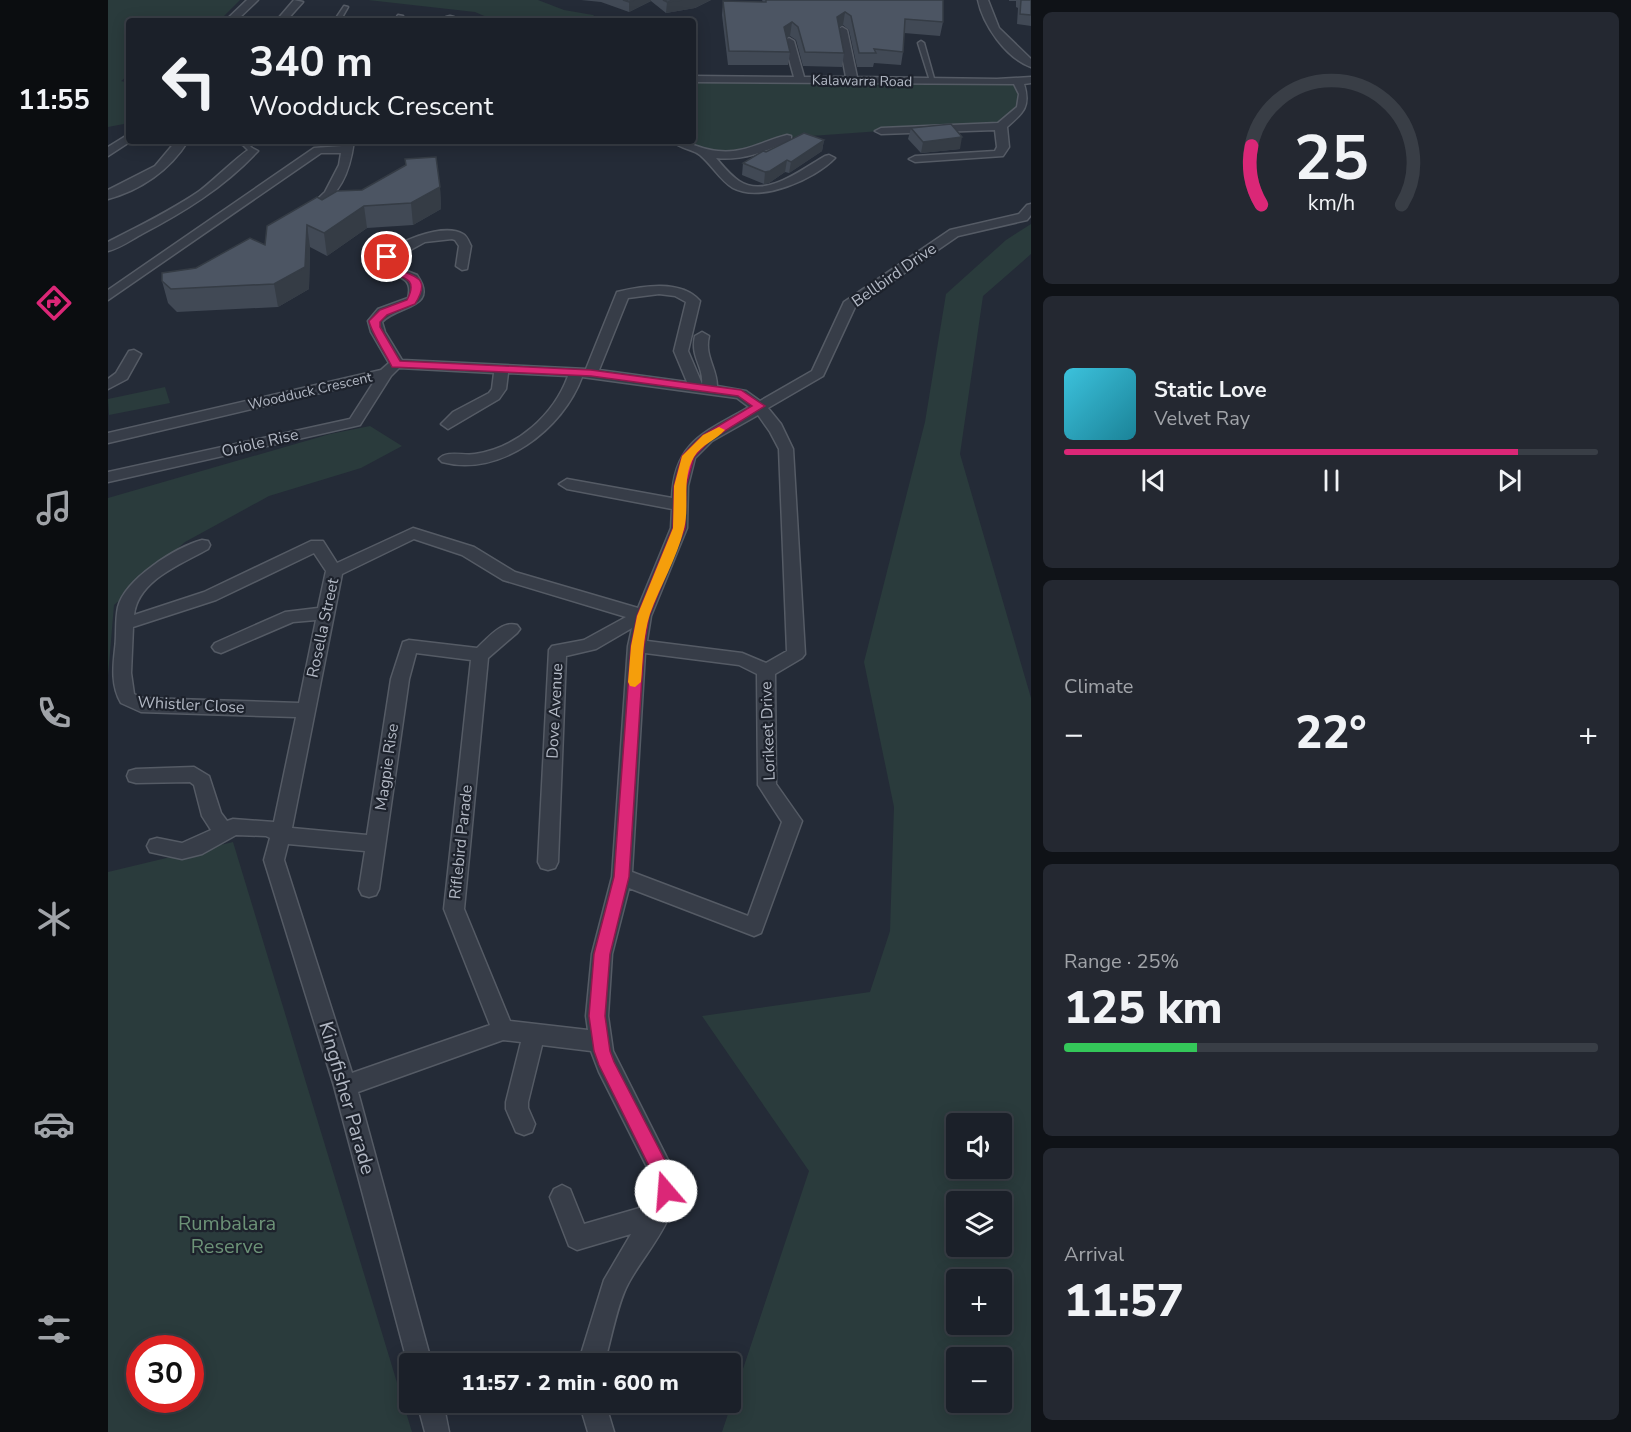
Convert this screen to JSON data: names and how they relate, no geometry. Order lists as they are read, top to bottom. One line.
{"streets":{"street":["Kalawarra Road","Bellbird Drive","Woodduck Crescent","Oriole Rise","Rosella Street","Whistler Close","Dove Avenue","Lorikeet Drive","Magpie Rise","Riflebird Parade","Kingfisher Parade"]},"crossings":[["Bellbird Drive","Woodduck Crescent"],["Bellbird Drive","Rosella Street"],["Bellbird Drive","Dove Avenue"],["Bellbird Drive","Lorikeet Drive"],["Woodduck Crescent","Oriole Rise"],["Woodduck Crescent","Lorikeet Drive"],["Rosella Street","Whistler Close"],["Rosella Street","Dove Avenue"],["Rosella Street","Kingfisher Parade"],["Magpie Rise","Riflebird Parade"]],"parks":["Rumbalara Reserve"],"page":{"tabs":"11:55","turn":["340 m","Woodduck Crescent"],"song":["Static Love","Velvet Ray"],"tile":["Climate",["Range · 25%","125 km"],["Arrival","11:57"]],"heat":["−","22°","+"],"map_buttons":["+","−"],"limit":"30","trip":"11:57 · 2 min · 600 m","gauge":["25","km/h"]}}
